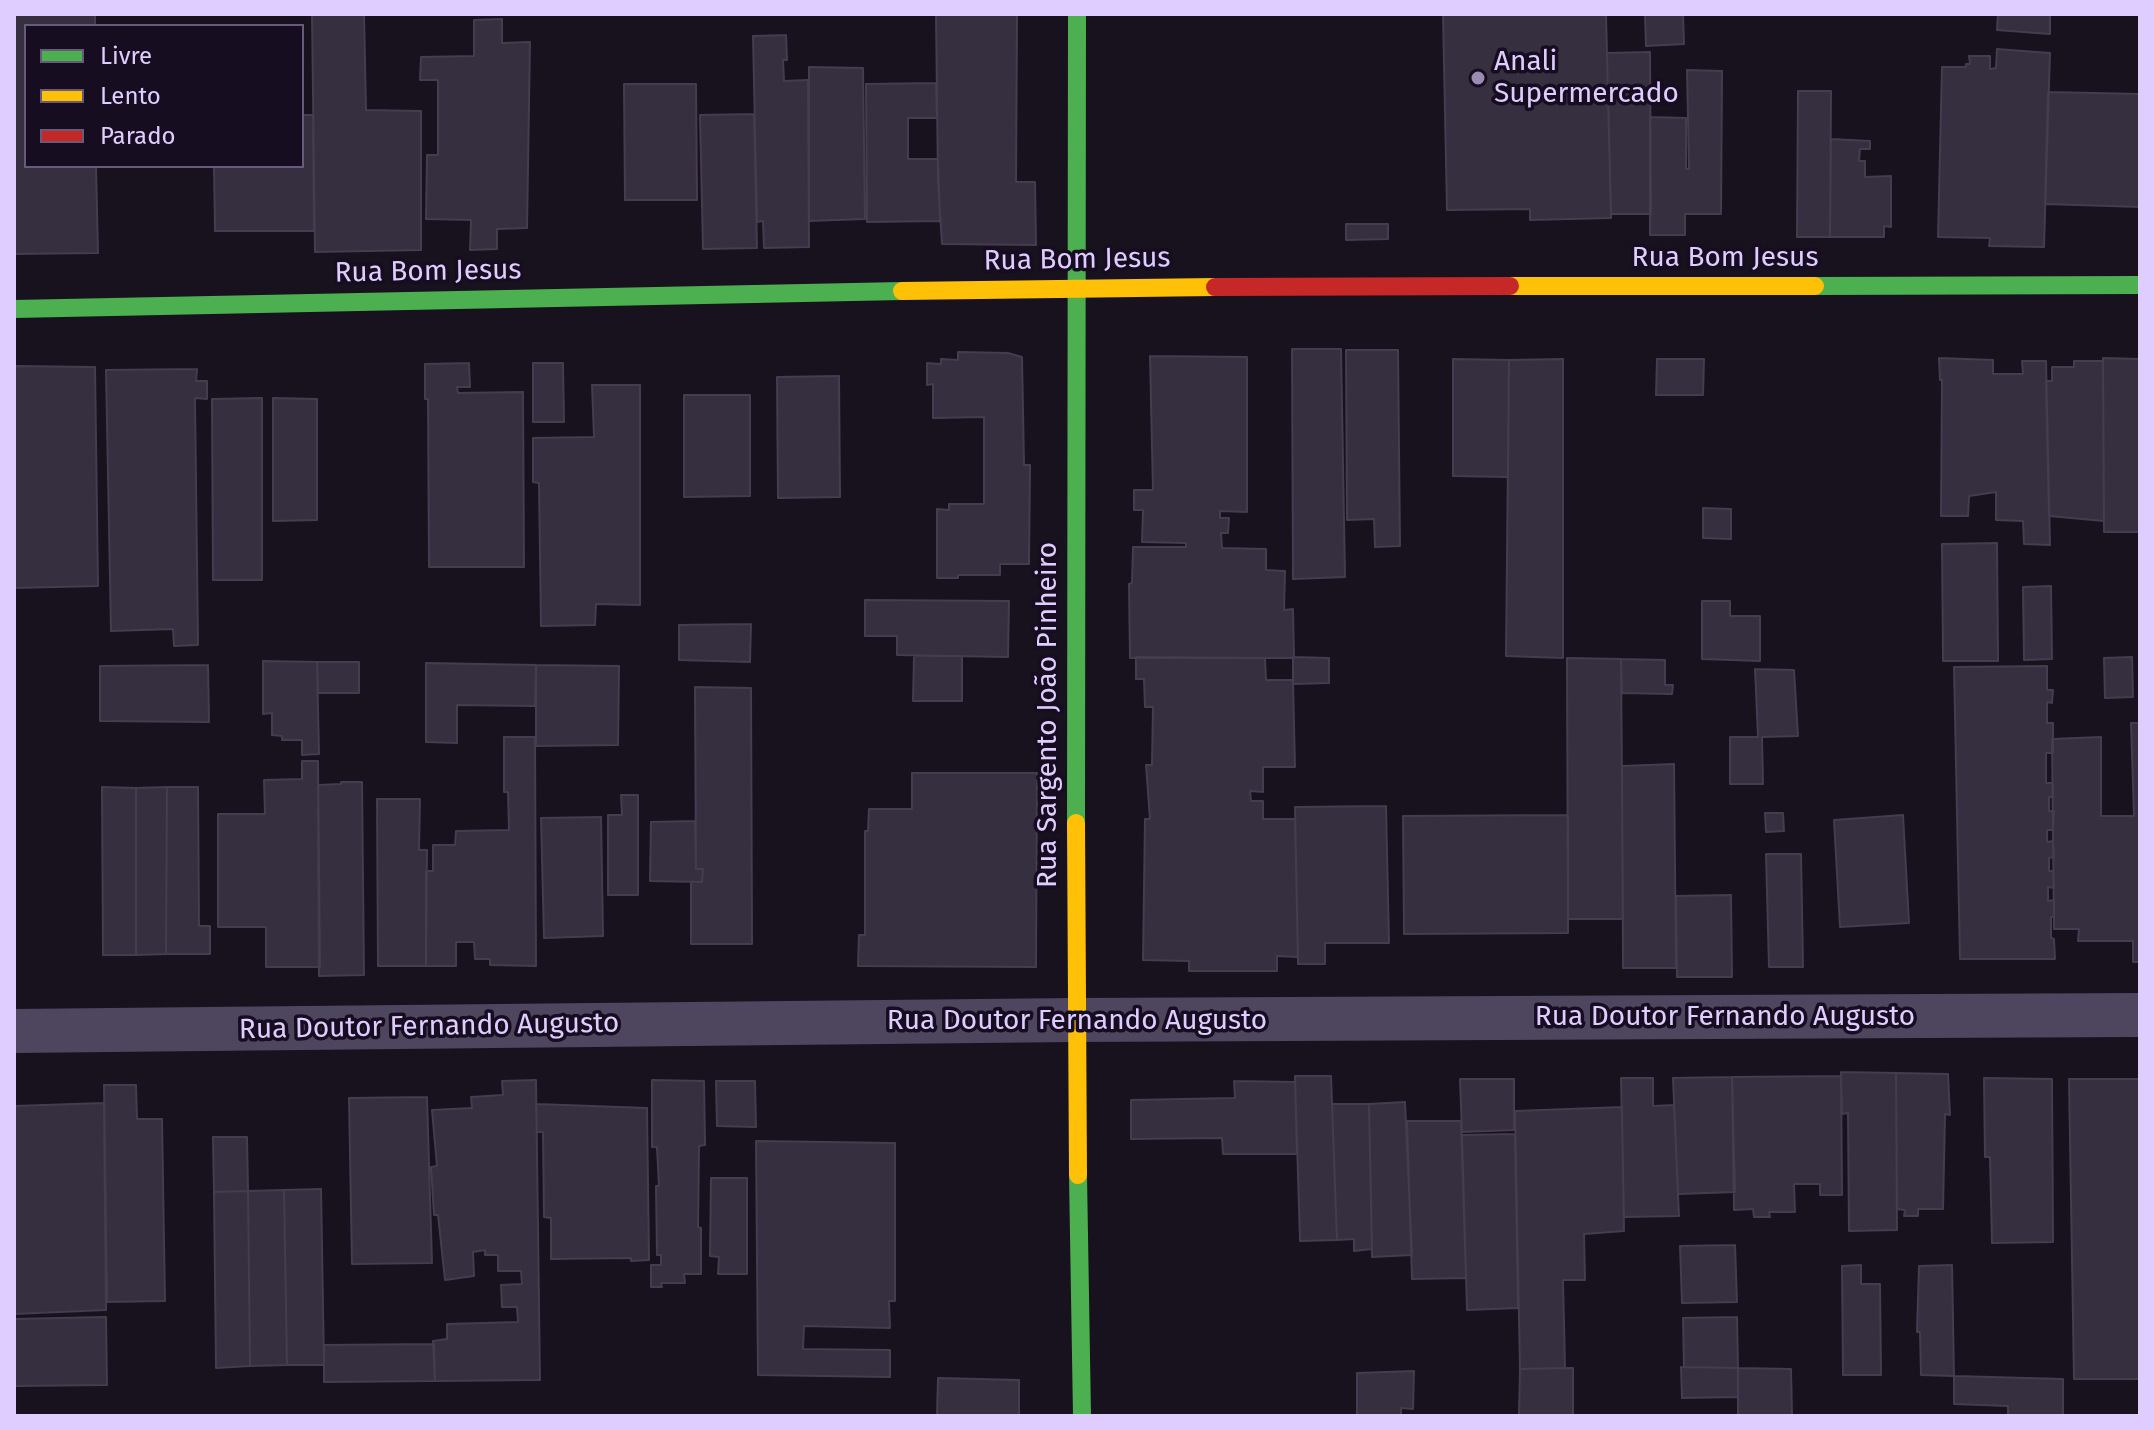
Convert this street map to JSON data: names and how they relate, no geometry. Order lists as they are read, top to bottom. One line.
{"streets":{"street":["Rua Bom Jesus","Rua Sargento João Pinheiro","Rua Doutor Fernando Augusto"]},"crossings":[["Rua Bom Jesus","Rua Sargento João Pinheiro"],["Rua Sargento João Pinheiro","Rua Doutor Fernando Augusto"]],"places":["Anali Supermercado"],"legend":["Livre","Lento","Parado"]}
